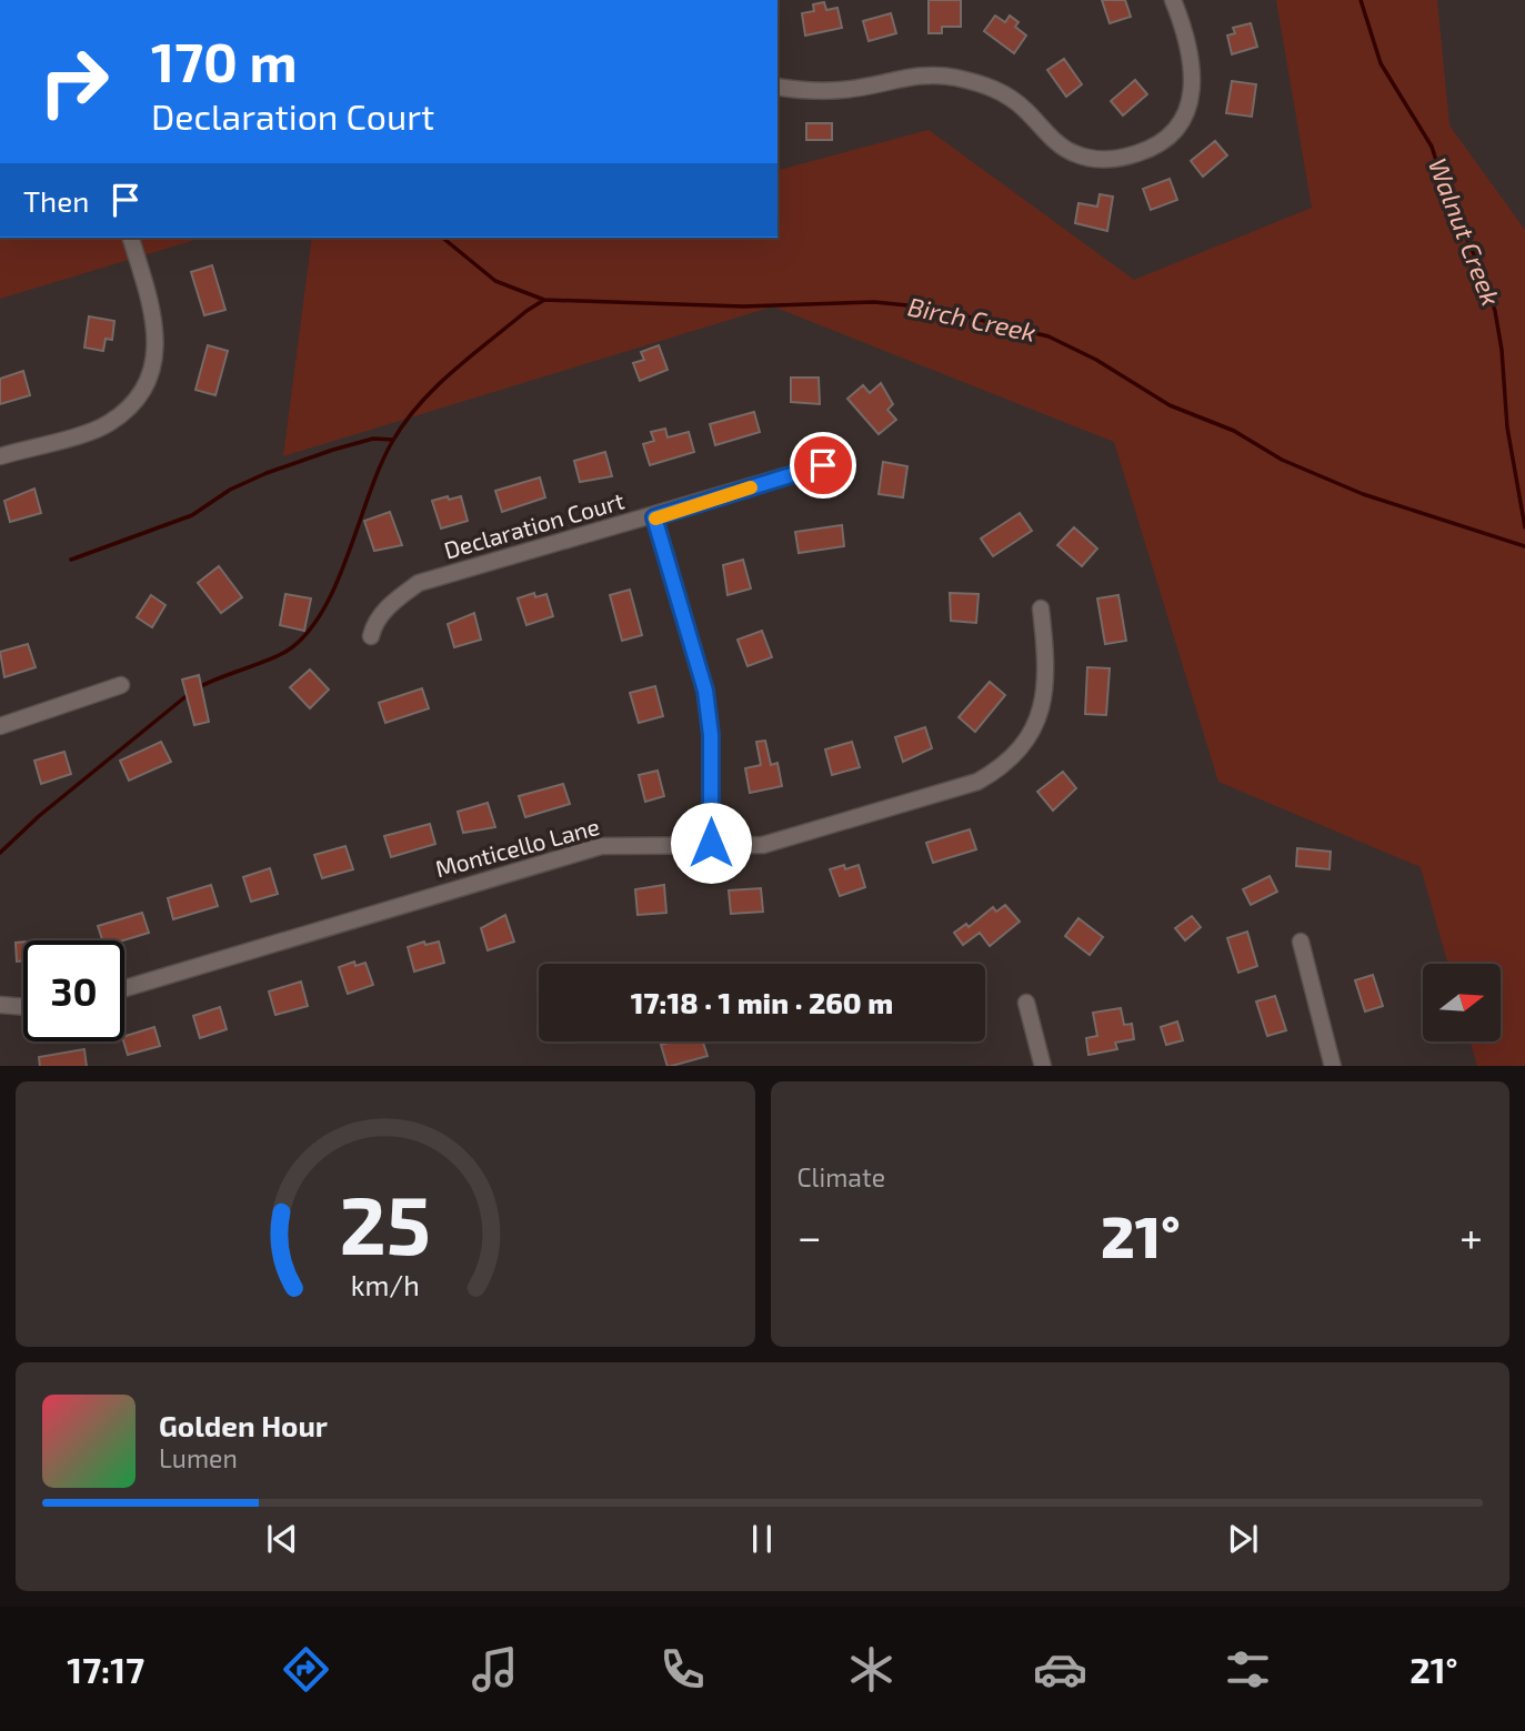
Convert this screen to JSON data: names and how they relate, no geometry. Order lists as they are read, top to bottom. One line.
{"streets":{"street":["Declaration Court","Monticello Lane"]},"water":["Walnut Creek","Birch Creek"],"north":"right","page":{"turn":["170 m","Declaration Court"],"then":"Then","limit":"30","trip":"17:18 · 1 min · 260 m","tile":"Climate","heat":["−","21°","+"],"song":["Golden Hour","Lumen"],"tabs":["17:17","21°"],"gauge":["25","km/h"]}}
